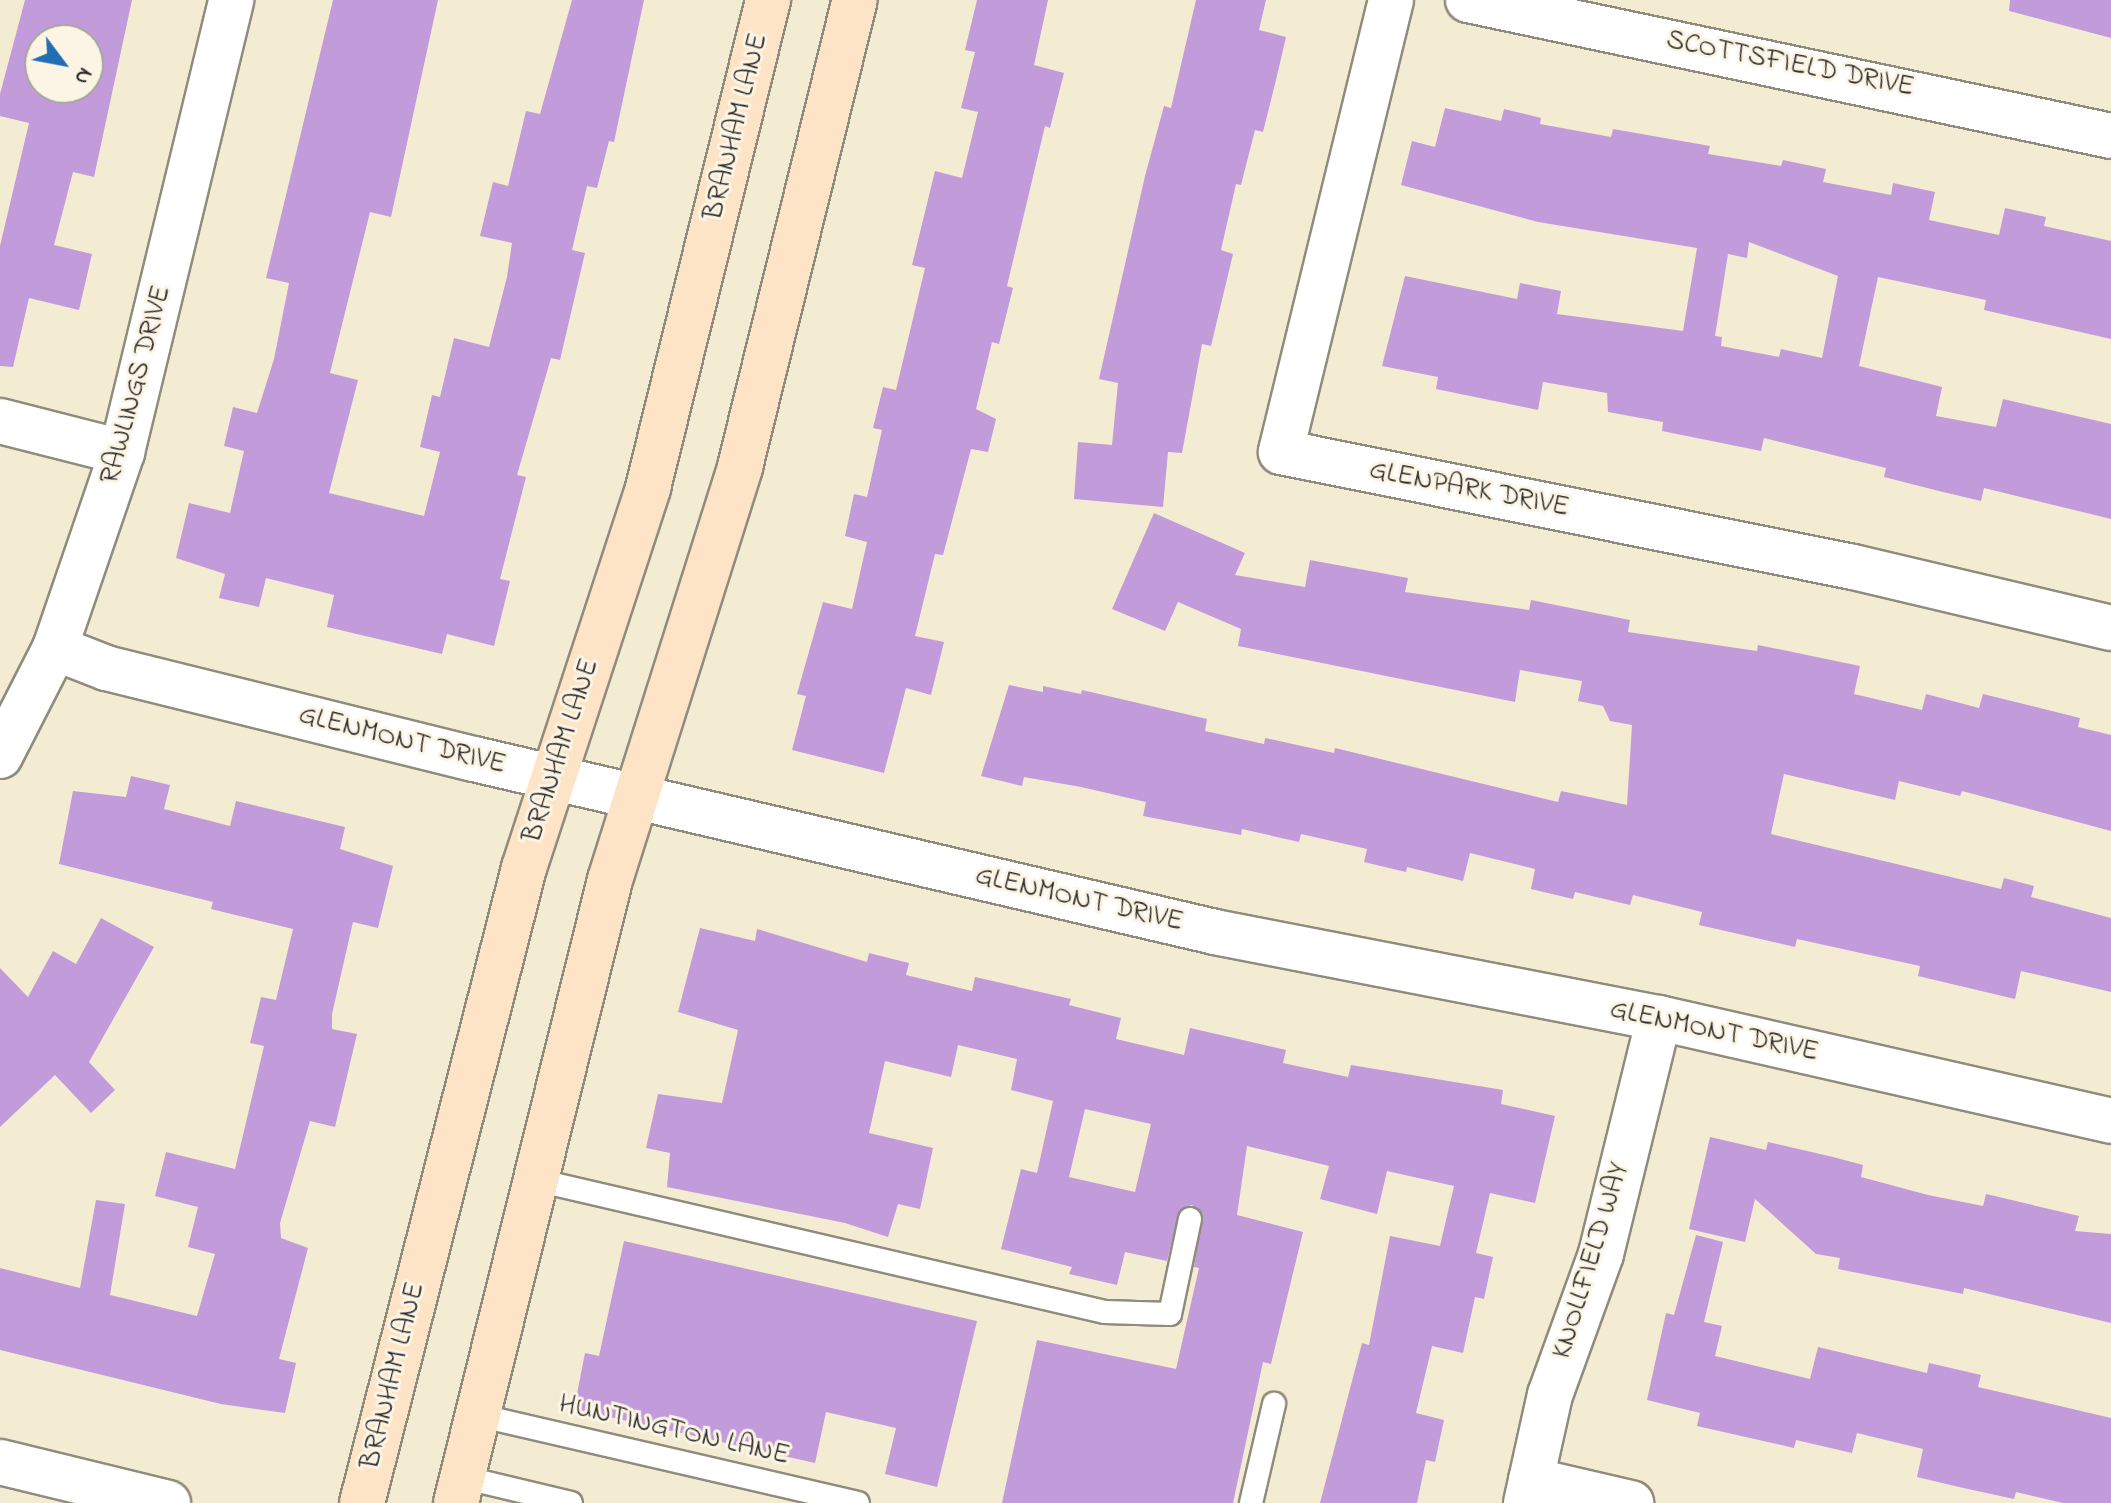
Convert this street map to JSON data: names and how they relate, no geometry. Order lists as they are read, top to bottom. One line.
{"streets":{"main road":["BRANHAM LANE"],"street":["SCOTTSFIELD DRIVE","RAWLINGS DRIVE","GLENPARK DRIVE","GLENMONT DRIVE","KNOLLFIELD WAY"],"lane":["HUNTINGTON LANE"]},"crossings":[["BRANHAM LANE","GLENMONT DRIVE"],["RAWLINGS DRIVE","GLENMONT DRIVE"],["GLENMONT DRIVE","KNOLLFIELD WAY"]],"north":"bottom right"}
